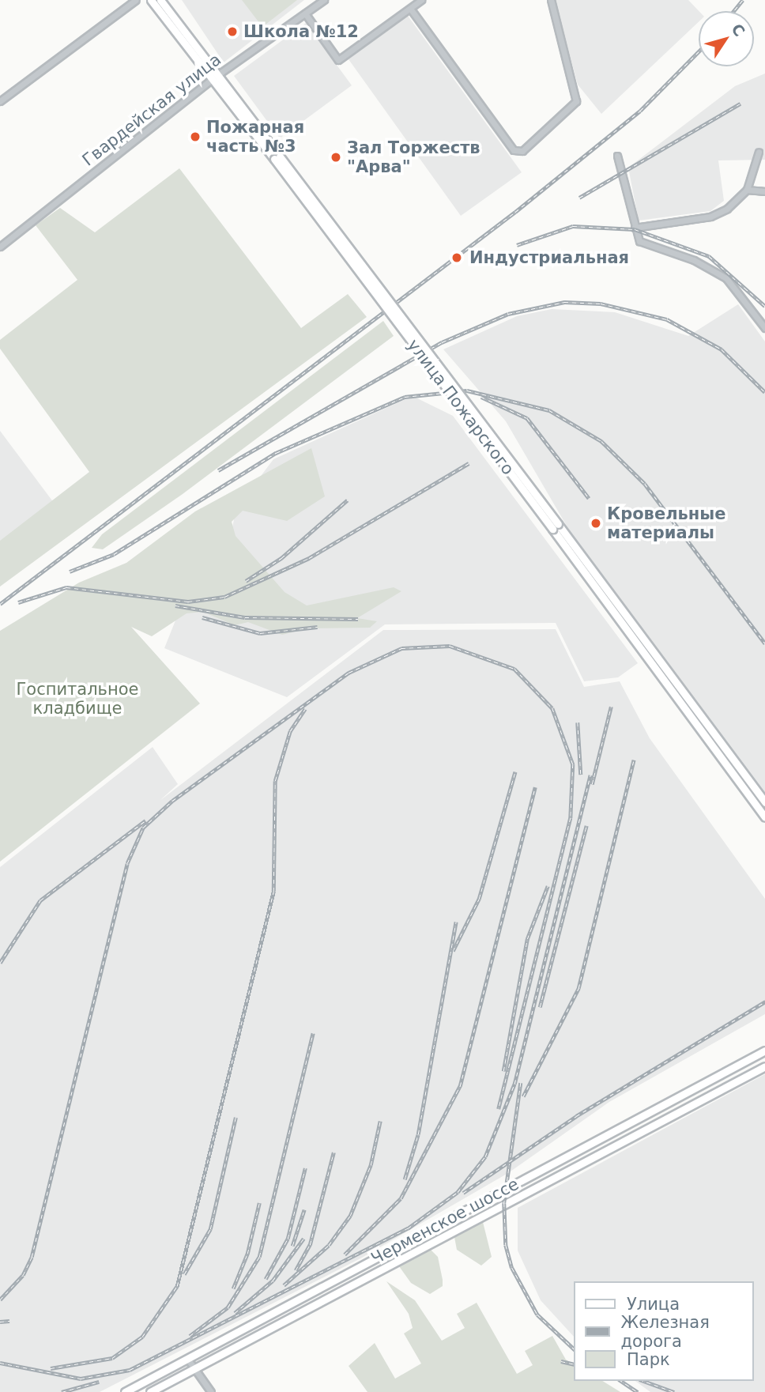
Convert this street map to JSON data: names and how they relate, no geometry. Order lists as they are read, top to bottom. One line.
{"streets":{"main road":["улица Пожарского","Черменское шоссе"],"street":["Гвардейская улица"]},"crossings":[["Гвардейская улица","улица Пожарского"]],"parks":["Госпитальное кладбище"],"places":["Школа №12","Пожарная часть №3","Зал Торжеств \"Арва\"","Индустриальная","Кровельные материалы"],"legend":["Улица","Железная дорога","Парк"],"north":"top right"}
